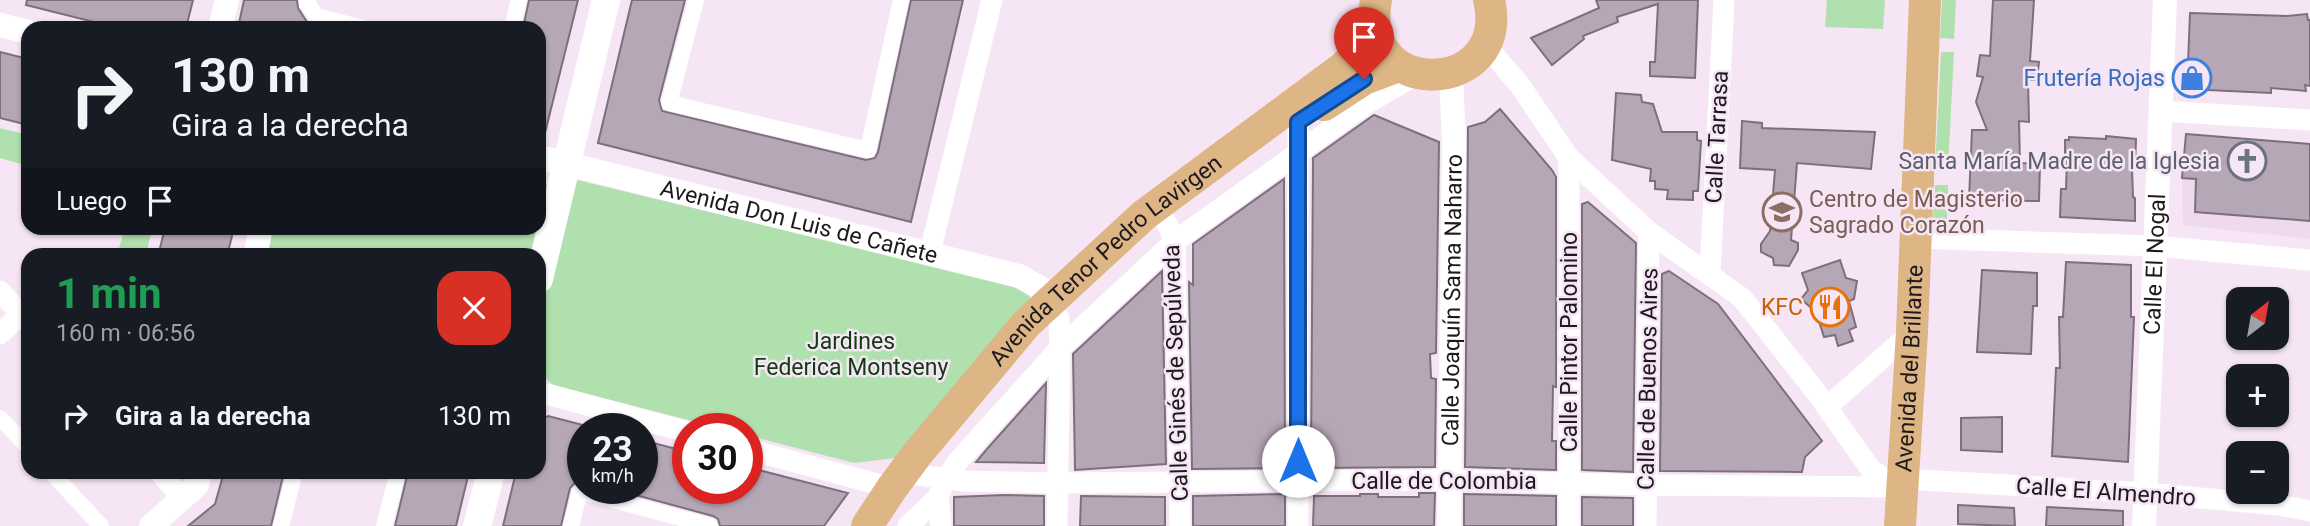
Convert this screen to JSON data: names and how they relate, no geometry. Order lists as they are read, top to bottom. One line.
{"streets":{"main road":["Avenida Tenor Pedro Lavirgen","Avenida del Brillante"],"street":["Calle Tarrasa","Avenida Don Luis de Cañete","Calle El Nogal","Calle Joaquín Sama Naharro","Calle Pintor Palomino","Calle Ginés de Sepúlveda","Calle de Buenos Aires","Calle de Colombia","Calle El Almendro"]},"crossings":[["Avenida Don Luis de Cañete","Avenida Tenor Pedro Lavirgen"],["Avenida Tenor Pedro Lavirgen","Calle Ginés de Sepúlveda"],["Avenida Tenor Pedro Lavirgen","Calle de Colombia"],["Calle El Nogal","Calle El Almendro"],["Calle Joaquín Sama Naharro","Calle de Colombia"],["Calle Pintor Palomino","Calle de Colombia"],["Avenida del Brillante","Calle de Colombia"],["Avenida del Brillante","Calle El Almendro"],["Calle Ginés de Sepúlveda","Calle de Colombia"],["Calle de Buenos Aires","Calle de Colombia"],["Calle de Colombia","Calle El Almendro"]],"parks":["Jardines Federica Montseny"],"places":{"shop":["Frutería Rojas"],"church":["Santa María Madre de la Iglesia"],"school or university":["Centro de Magisterio Sagrado Corazón"],"restaurant":["KFC"]},"north":"top right","page":{"turn":["130 m","Gira a la derecha"],"then":"Luego","heading":["1 min","160 m · 06:56"],"map_buttons":["+","−"],"list":[{"name":"Gira a la derecha","value":"130 m"}],"speed":"23 km/h","limit":"30"}}
